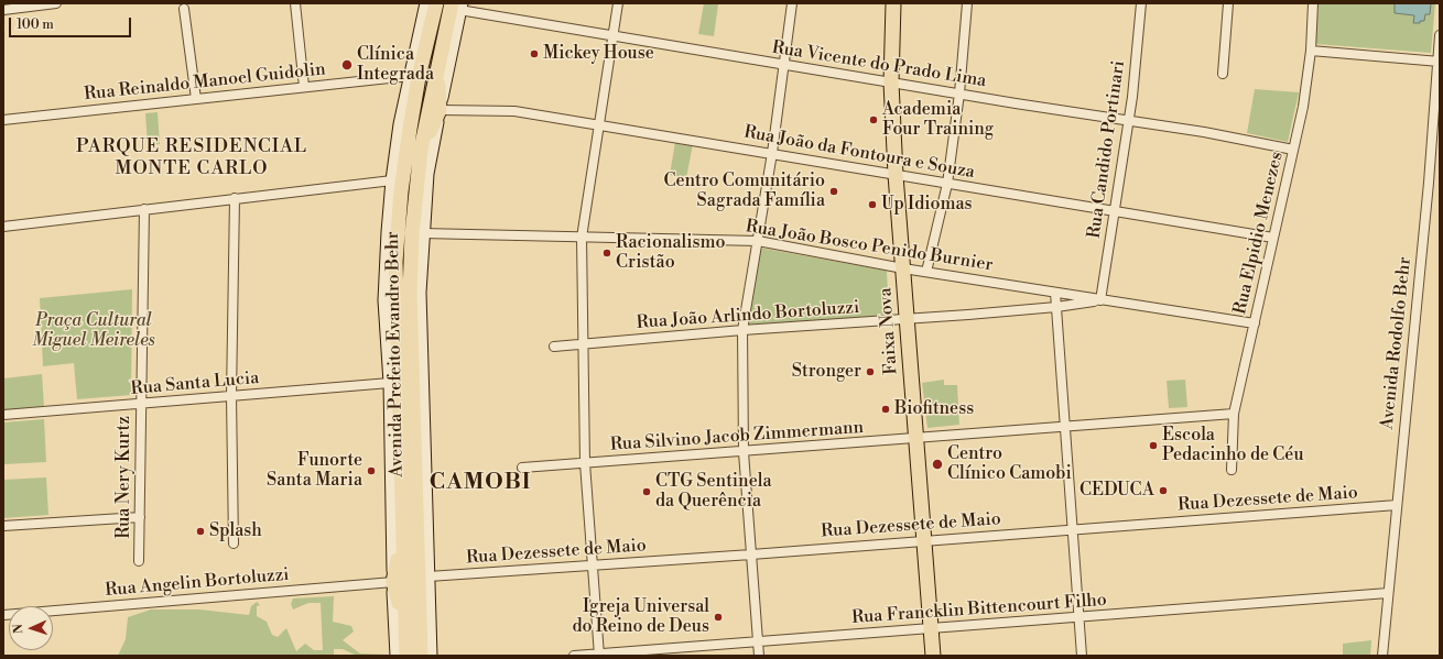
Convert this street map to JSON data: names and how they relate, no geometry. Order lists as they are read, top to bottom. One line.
{"streets":{"highway":["Faixa Nova","Avenida Prefeito Evandro Behr"],"street":["Rua Vicente do Prado Lima","Rua Reinaldo Manoel Guidolin","Rua Candido Portinari","Rua João da Fontoura e Souza","Rua Elpidio Menezes","Rua João Bosco Penido Burnier","Rua João Arlindo Bortoluzzi","Avenida Rodolfo Behr","Rua Santa Lucia","Rua Silvino Jacob Zimmermann","Rua Nery Kurtz","Rua Dezessete de Maio","Rua Angelin Bortoluzzi","Rua Francklin Bittencourt Filho"]},"crossings":[["Rua Vicente do Prado Lima","Rua Candido Portinari"],["Rua Vicente do Prado Lima","Rua Elpidio Menezes"],["Rua Vicente do Prado Lima","Faixa Nova"],["Rua Vicente do Prado Lima","Avenida Prefeito Evandro Behr"],["Rua Reinaldo Manoel Guidolin","Avenida Prefeito Evandro Behr"],["Rua Candido Portinari","Rua João da Fontoura e Souza"],["Rua Candido Portinari","Rua João Bosco Penido Burnier"],["Rua Candido Portinari","Rua João Arlindo Bortoluzzi"],["Rua João da Fontoura e Souza","Rua Elpidio Menezes"],["Rua João da Fontoura e Souza","Faixa Nova"],["Rua João da Fontoura e Souza","Avenida Prefeito Evandro Behr"],["Rua Elpidio Menezes","Rua João Bosco Penido Burnier"],["Rua Elpidio Menezes","Rua Silvino Jacob Zimmermann"],["Rua João Bosco Penido Burnier","Rua João Arlindo Bortoluzzi"],["Rua João Bosco Penido Burnier","Faixa Nova"],["Rua João Bosco Penido Burnier","Avenida Prefeito Evandro Behr"],["Rua João Arlindo Bortoluzzi","Faixa Nova"],["Faixa Nova","Rua Silvino Jacob Zimmermann"],["Faixa Nova","Rua Dezessete de Maio"],["Faixa Nova","Rua Francklin Bittencourt Filho"],["Avenida Rodolfo Behr","Rua Dezessete de Maio"],["Avenida Rodolfo Behr","Rua Francklin Bittencourt Filho"],["Avenida Prefeito Evandro Behr","Rua Santa Lucia"],["Avenida Prefeito Evandro Behr","Rua Dezessete de Maio"],["Avenida Prefeito Evandro Behr","Rua Angelin Bortoluzzi"],["Rua Santa Lucia","Rua Nery Kurtz"]],"districts":["PARQUE RESIDENCIAL MONTE CARLO","CAMOBI"],"parks":["Praça Cultural Miguel Meireles"],"places":["Mickey House","Clínica Integrada","Academia Four Training","Centro Comunitário Sagrada Família","Up Idiomas","Racionalismo Cristão","Stronger","Biofitness","Escola Pedacinho de Céu","Centro Clínico Camobi","Funorte Santa Maria","CEDUCA","CTG Sentinela da Querência","Splash","Igreja Universal do Reino de Deus"],"scale_bar":"100 m","north":"left"}
